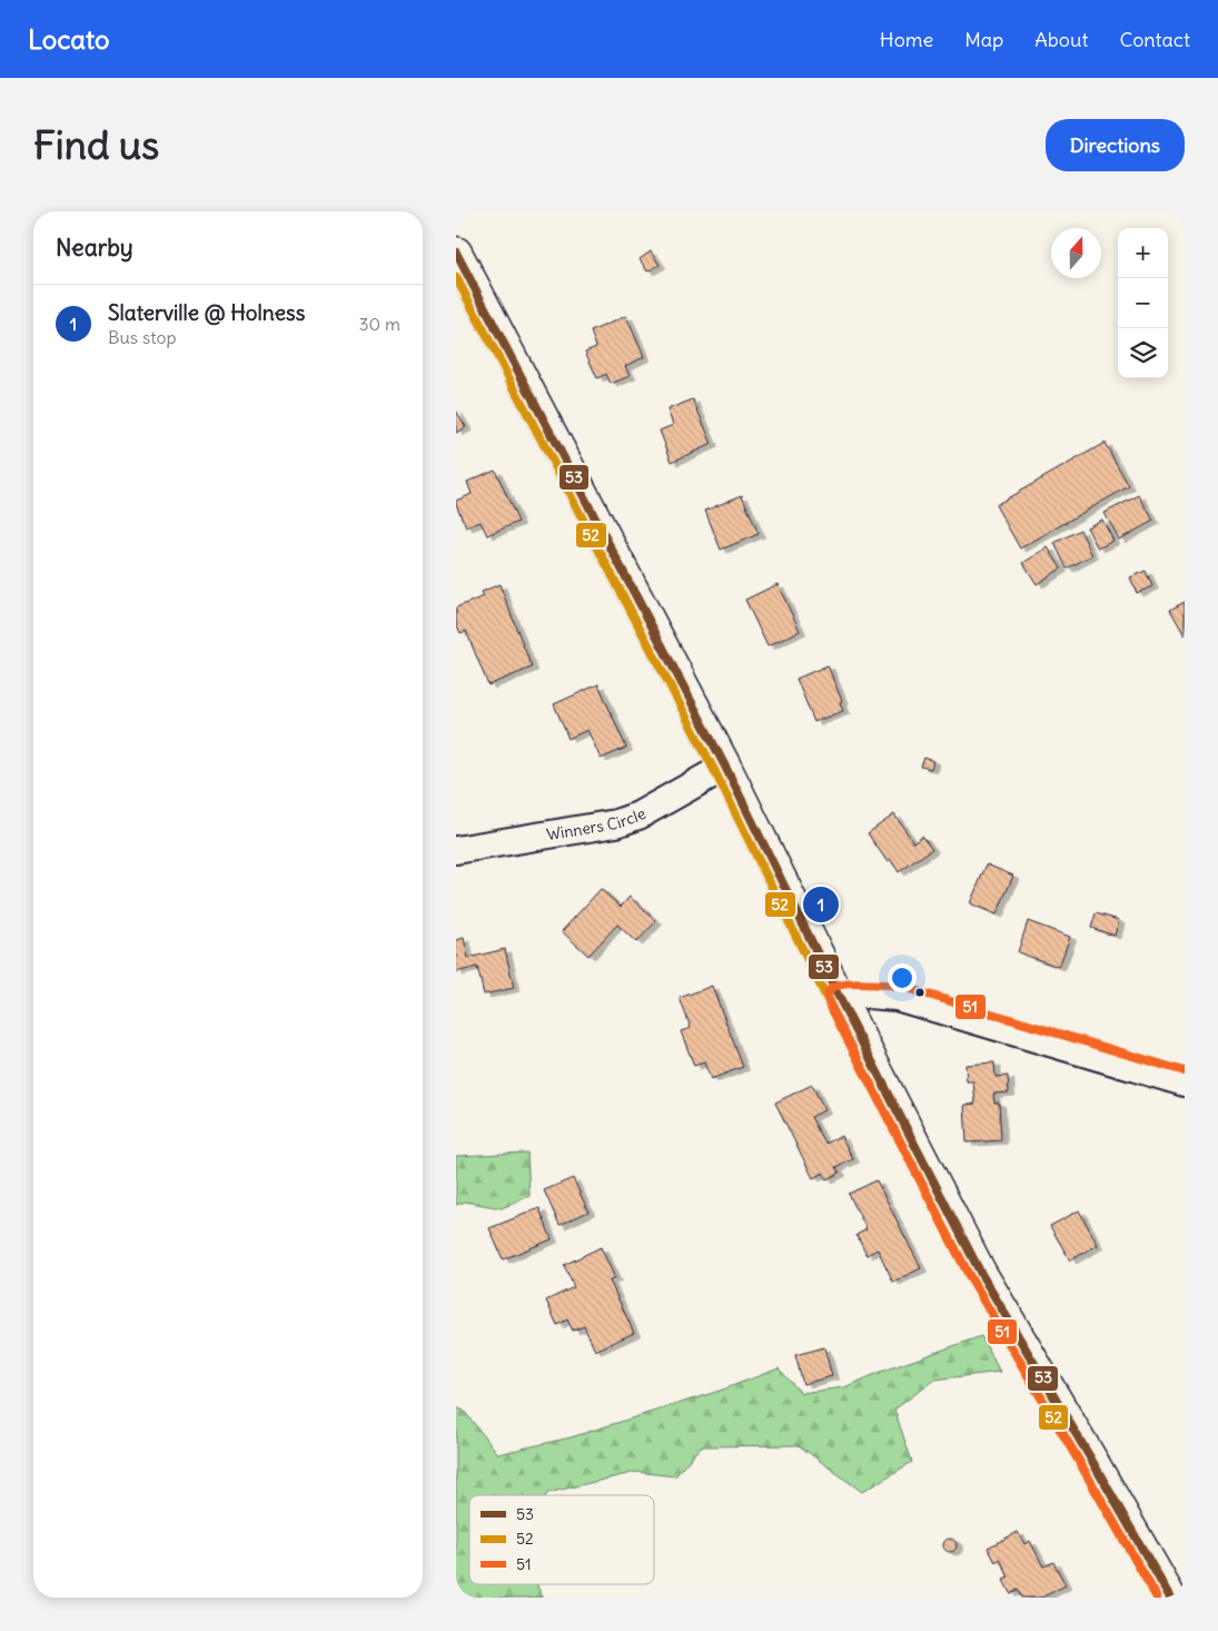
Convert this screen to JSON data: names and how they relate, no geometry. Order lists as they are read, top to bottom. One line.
{"streets":{"street":["Winners Circle"]},"lines":["transit line 53","transit line 52","transit line 51"],"legend":["53","52","51"],"north":"top","page":{"header":"Locato","nav":["Home","Map","About","Contact"],"buttons":"Directions","title":"Find us","heading":"Nearby","map_buttons":["+","−"],"list":[{"mark":"1","name":"Slaterville @ Holness","note":"Bus stop","value":"30 m"}],"pins":"1"}}
